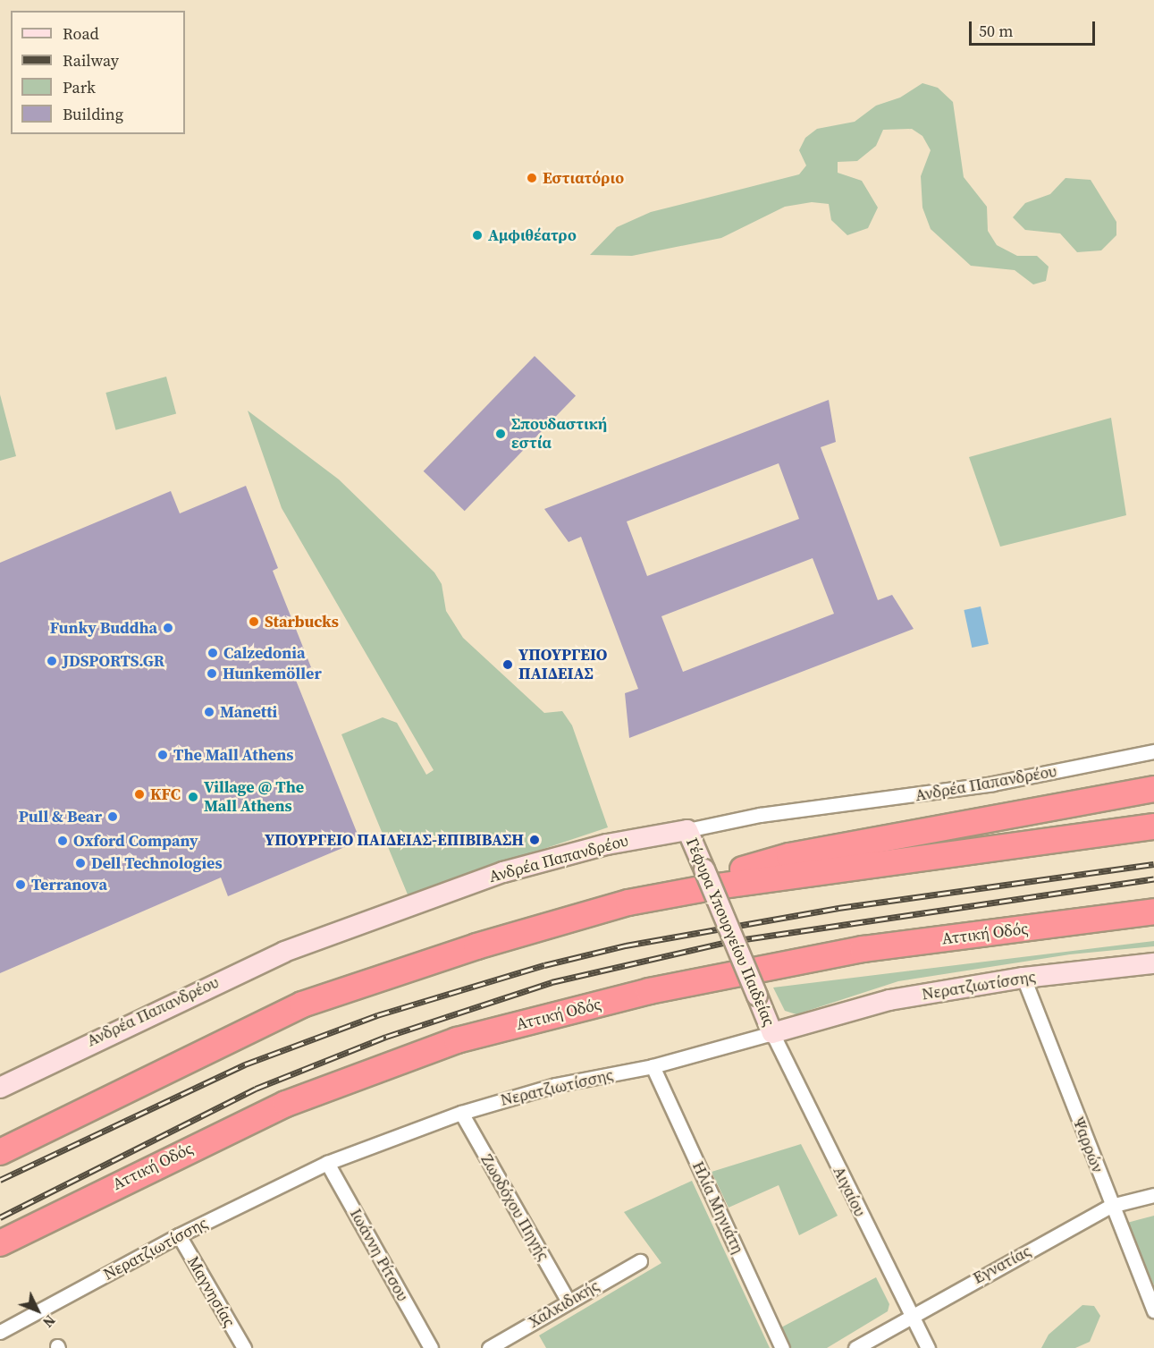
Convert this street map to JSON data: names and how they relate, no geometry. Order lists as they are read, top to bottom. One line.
{"streets":{"highway":["Αττική Οδός"],"street":["Ανδρέα Παπανδρέου","Γέφυρα Υπουργείου Παιδείας","Νερατζιωτίσσης","Ψαρρών","Αιγαίου","Ζωοδόχου Πηγής","Ηλία Μηνιάτη","Ιωάννη Ρίτσου","Εγνατίας","Μαγνησίας","Χαλκιδικής"]},"crossings":[["Ανδρέα Παπανδρέου","Γέφυρα Υπουργείου Παιδείας"],["Γέφυρα Υπουργείου Παιδείας","Νερατζιωτίσσης"],["Γέφυρα Υπουργείου Παιδείας","Αιγαίου"],["Νερατζιωτίσσης","Ψαρρών"],["Νερατζιωτίσσης","Αιγαίου"],["Νερατζιωτίσσης","Ζωοδόχου Πηγής"],["Νερατζιωτίσσης","Ηλία Μηνιάτη"],["Νερατζιωτίσσης","Ιωάννη Ρίτσου"],["Νερατζιωτίσσης","Μαγνησίας"],["Ψαρρών","Εγνατίας"],["Αιγαίου","Εγνατίας"],["Ζωοδόχου Πηγής","Χαλκιδικής"]],"places":["Εστιατόριο","Αμφιθέατρο","Σπουδαστική εστία","Starbucks","Funky Buddha","Calzedonia","JDSPORTS.GR","ΥΠΟΥΡΓΕΙΟ ΠΑΙΔΕΙΑΣ","Hunkemöller","Manetti","The Mall Athens","KFC","Village @ The Mall Athens","Pull & Bear","ΥΠΟΥΡΓΕΙΟ ΠΑΙΔΕΙΑΣ-ΕΠΙΒΙΒΑΣΗ","Oxford Company","Dell Technologies","Terranova"],"legend":["Road","Railway","Park","Building"],"scale_bar":"50 m","north":"bottom right"}
